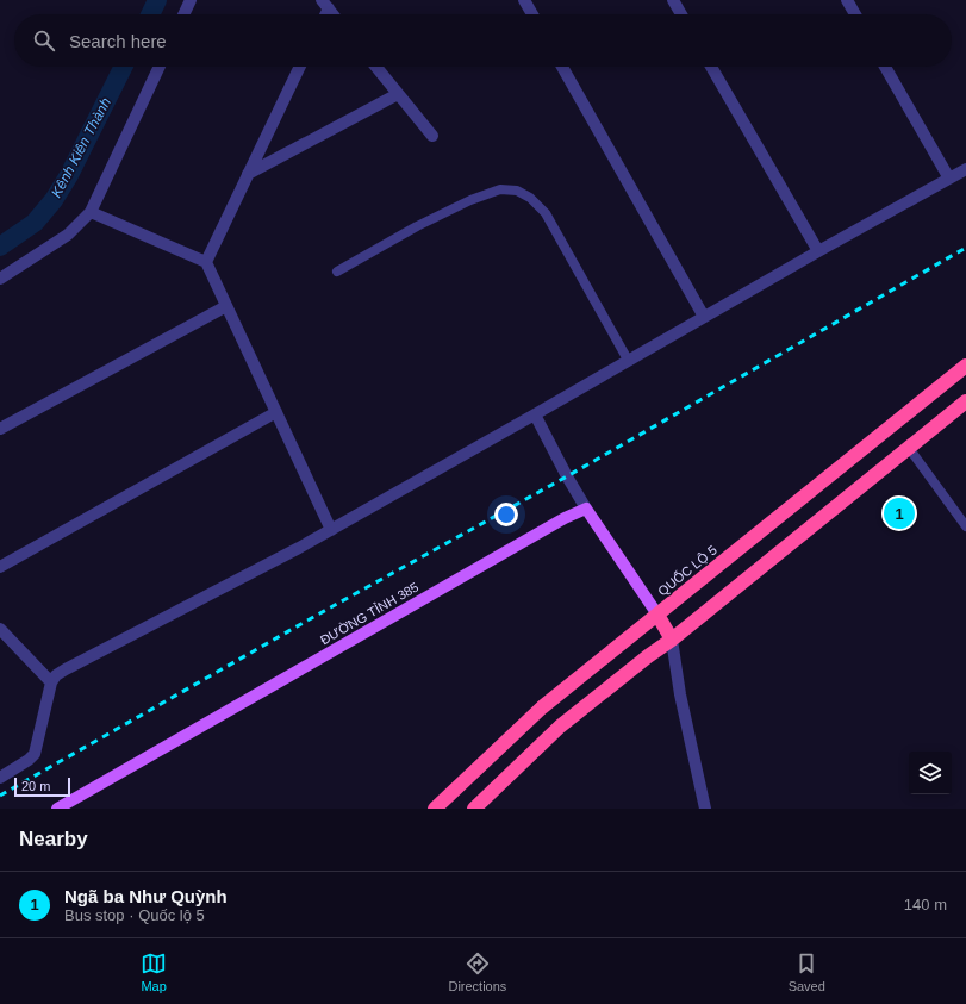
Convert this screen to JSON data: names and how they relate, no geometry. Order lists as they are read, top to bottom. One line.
{"streets":{"highway":["QUỐC LỘ 5"],"main road":["ĐƯỜNG TỈNH 385"]},"water":["Kênh Kiên Thành"],"scale_bar":"20 m","page":{"search":"Search here","pins":"1","scale":"20 m","heading":"Nearby","list":[{"mark":"1","name":"Ngã ba Như Quỳnh","note":"Bus stop · Quốc lộ 5","value":"140 m"}],"nav":["Map","Directions","Saved"]}}
